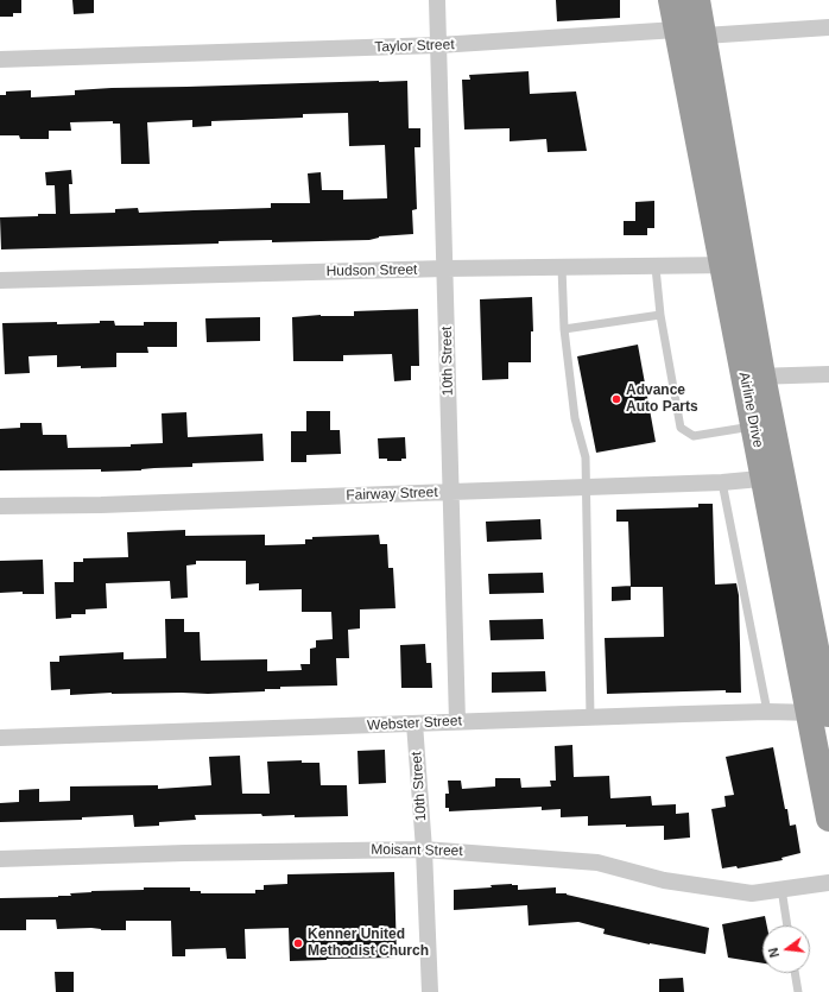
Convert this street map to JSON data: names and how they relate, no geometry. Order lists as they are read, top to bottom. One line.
{"streets":{"highway":["Airline Drive"],"street":["Taylor Street","Hudson Street","10th Street","Fairway Street","Webster Street","Moisant Street"]},"crossings":[["Taylor Street","10th Street"],["Taylor Street","Airline Drive"],["Hudson Street","10th Street"],["Hudson Street","Airline Drive"],["10th Street","Fairway Street"],["10th Street","Webster Street"],["10th Street","Moisant Street"],["Airline Drive","Fairway Street"],["Airline Drive","Webster Street"]],"places":["Advance Auto Parts","Kenner United Methodist Church"],"north":"left"}
